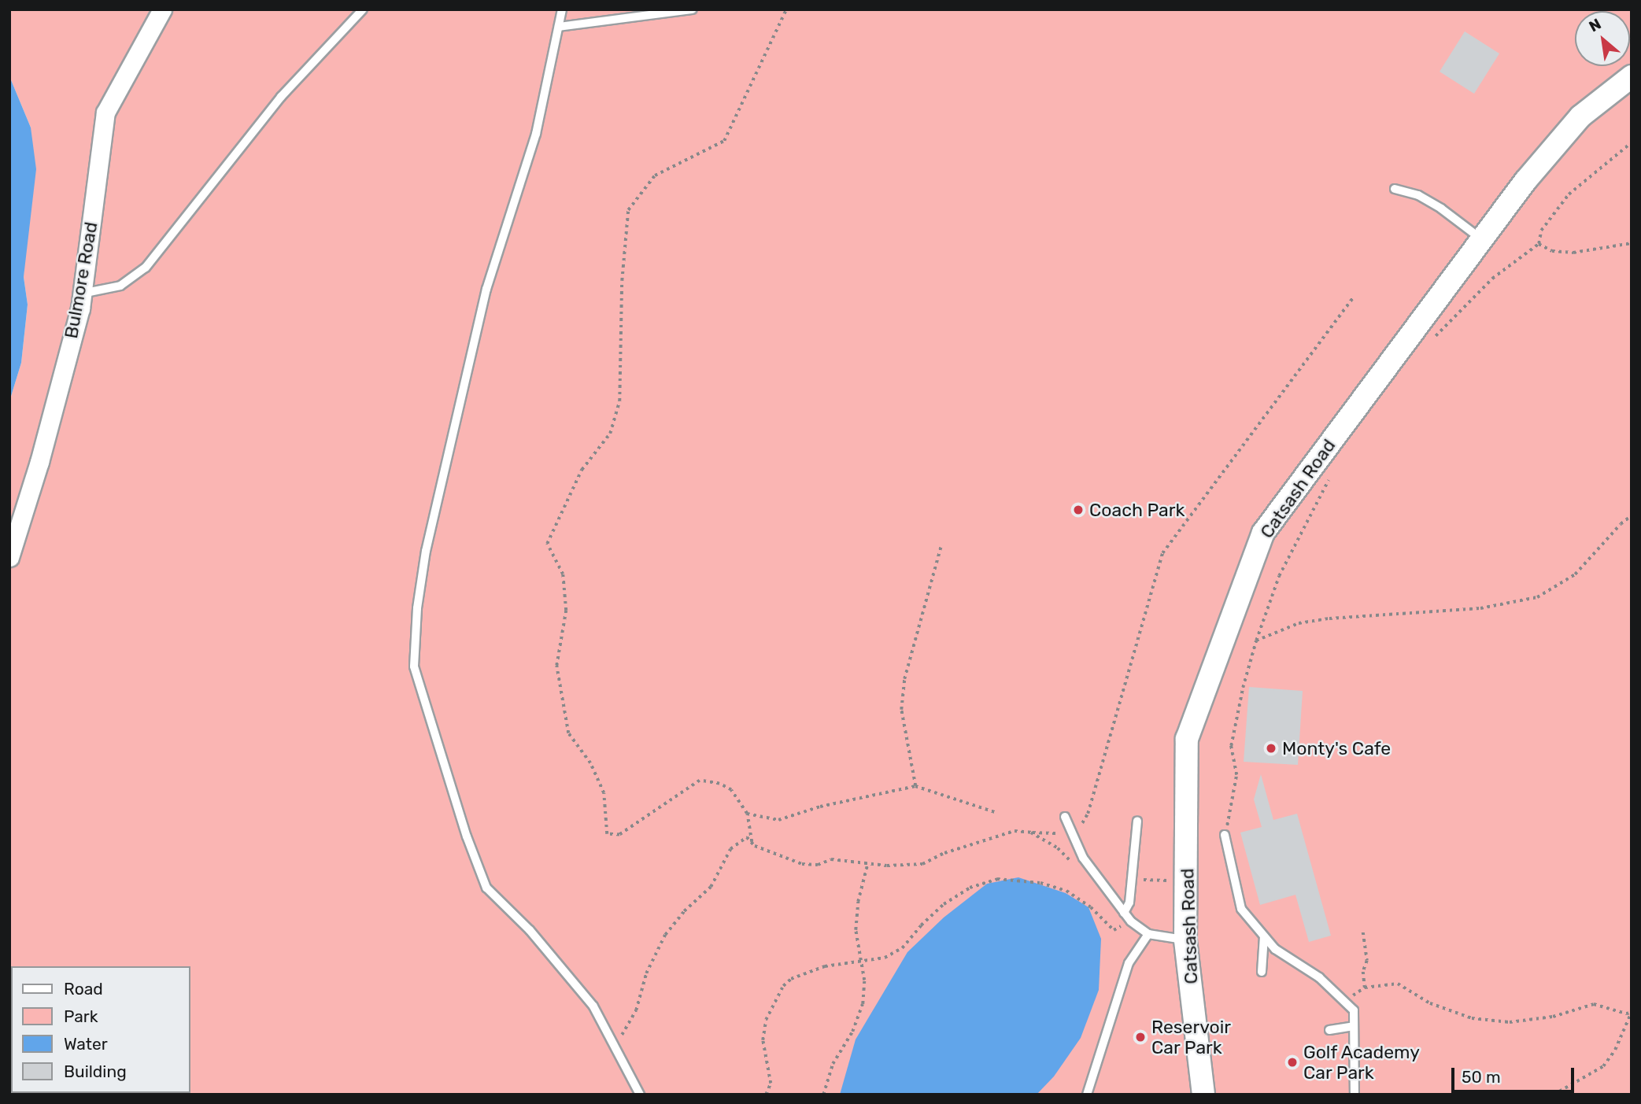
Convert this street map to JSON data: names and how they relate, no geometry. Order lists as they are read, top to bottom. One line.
{"streets":{"street":["Bulmore Road","Catsash Road"]},"places":["Coach Park","Monty's Cafe","Reservoir Car Park","Golf Academy Car Park"],"legend":["Road","Park","Water","Building"],"scale_bar":"50 m","north":"top left"}
